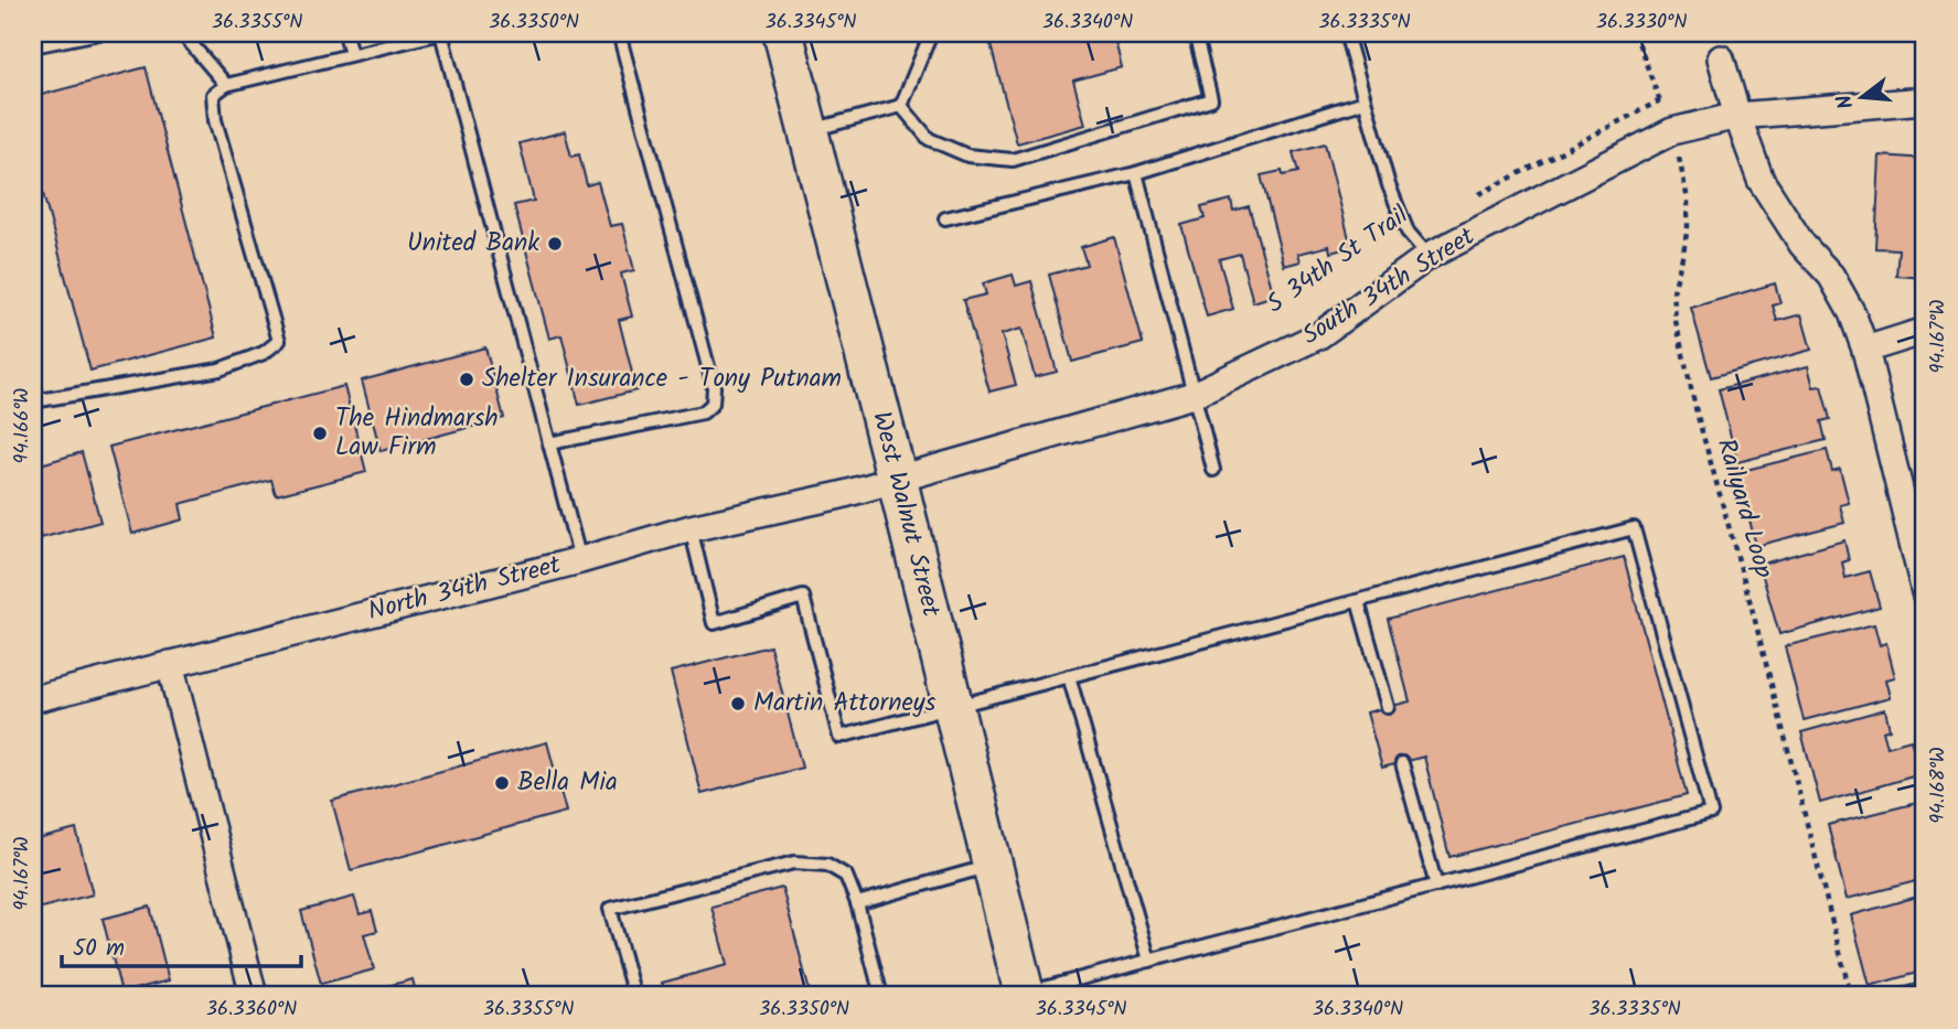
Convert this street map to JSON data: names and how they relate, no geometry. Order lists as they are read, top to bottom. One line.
{"streets":{"main road":["West Walnut Street"],"street":["South 34th Street","North 34th Street"],"path":["Railyard Loop"]},"crossings":[["South 34th Street","Railyard Loop"],["South 34th Street","West Walnut Street"],["South 34th Street","North 34th Street"],["West Walnut Street","North 34th Street"]],"places":["United Bank","Shelter Insurance - Tony Putnam","The Hindmarsh Law Firm","Martin Attorneys","Bella Mia"],"scale_bar":"50 m","north":"left","coordinates":["36.3355°N","36.3350°N","36.3345°N","36.3340°N","36.3335°N","36.3330°N","94.167°W","94.166°W","94.168°W","36.3360°N"]}
